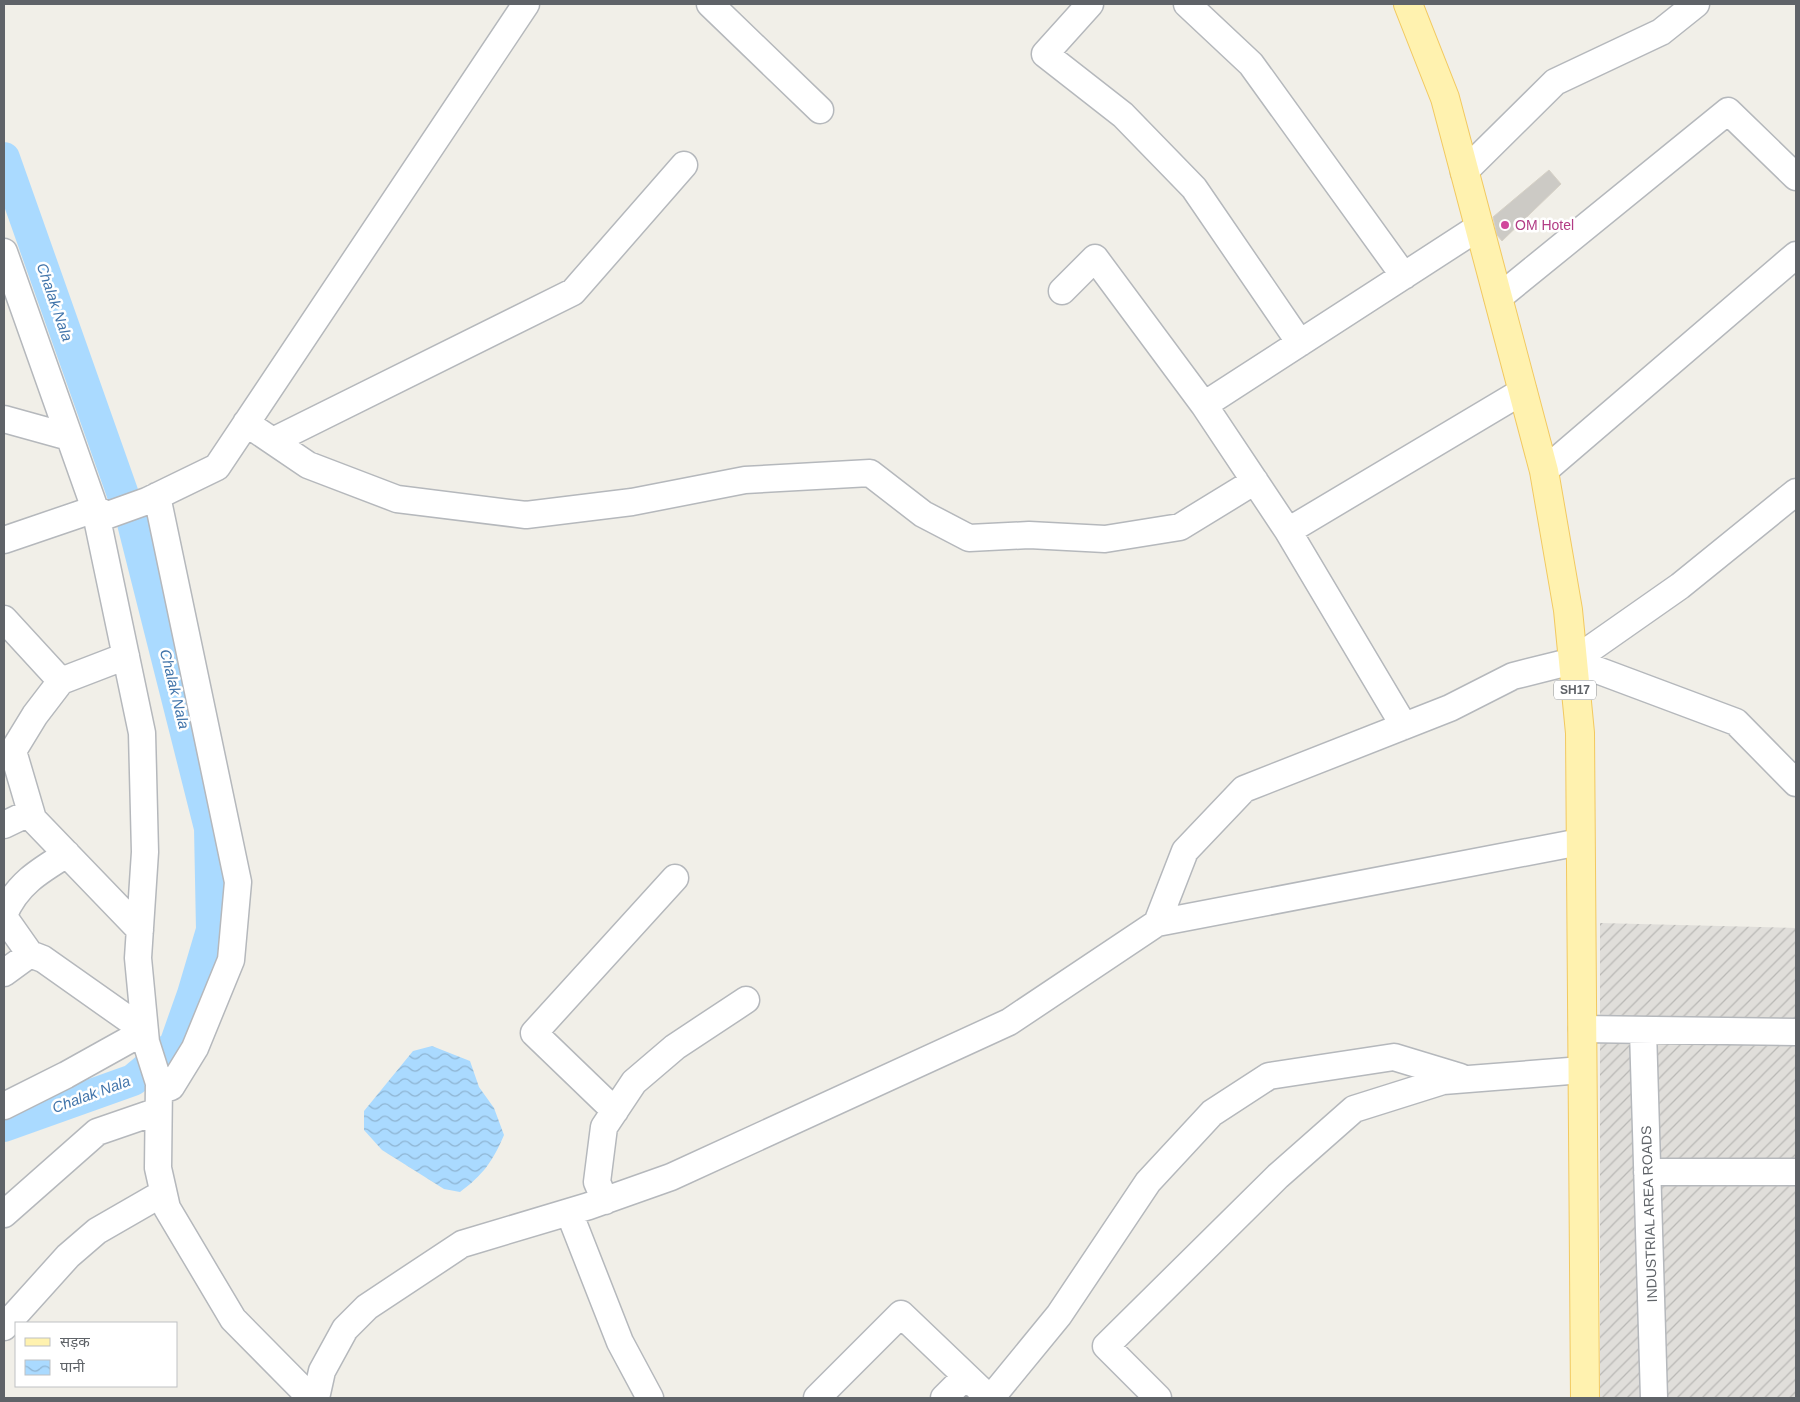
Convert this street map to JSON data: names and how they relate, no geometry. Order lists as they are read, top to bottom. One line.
{"streets":{"main road":["SH17"],"street":["INDUSTRIAL AREA ROADS"]},"water":["Chalak Nala"],"places":["OM Hotel"],"legend":["सड़क","पानी"]}
